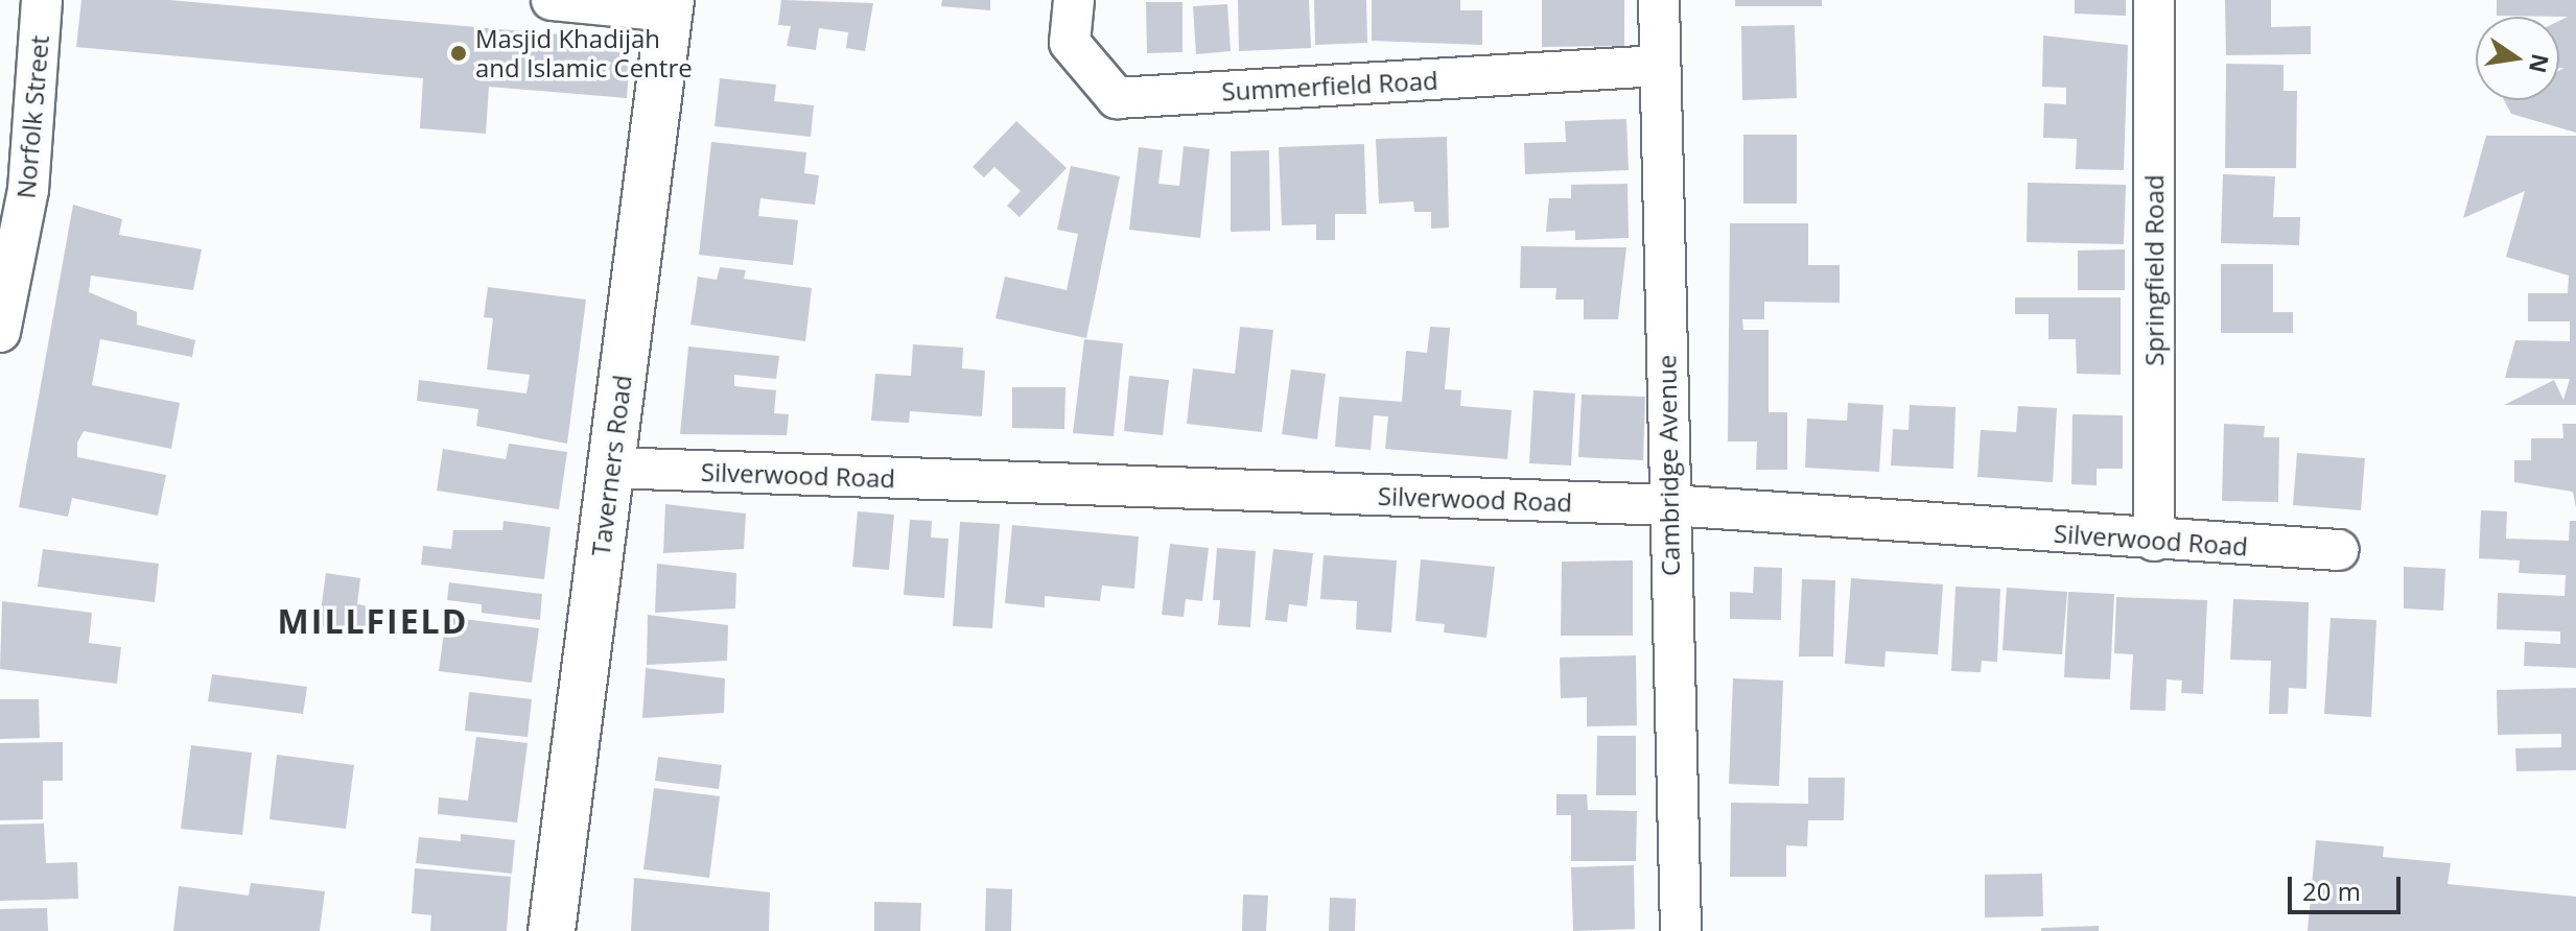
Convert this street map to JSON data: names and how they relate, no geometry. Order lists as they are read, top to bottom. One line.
{"streets":{"street":["Summerfield Road","Norfolk Street","Springfield Road","Taverners Road","Cambridge Avenue","Silverwood Road"]},"crossings":[["Summerfield Road","Cambridge Avenue"],["Springfield Road","Silverwood Road"],["Taverners Road","Silverwood Road"],["Cambridge Avenue","Silverwood Road"]],"districts":["MILLFIELD"],"places":["Masjid Khadijah and Islamic Centre"],"scale_bar":"20 m","north":"right"}
